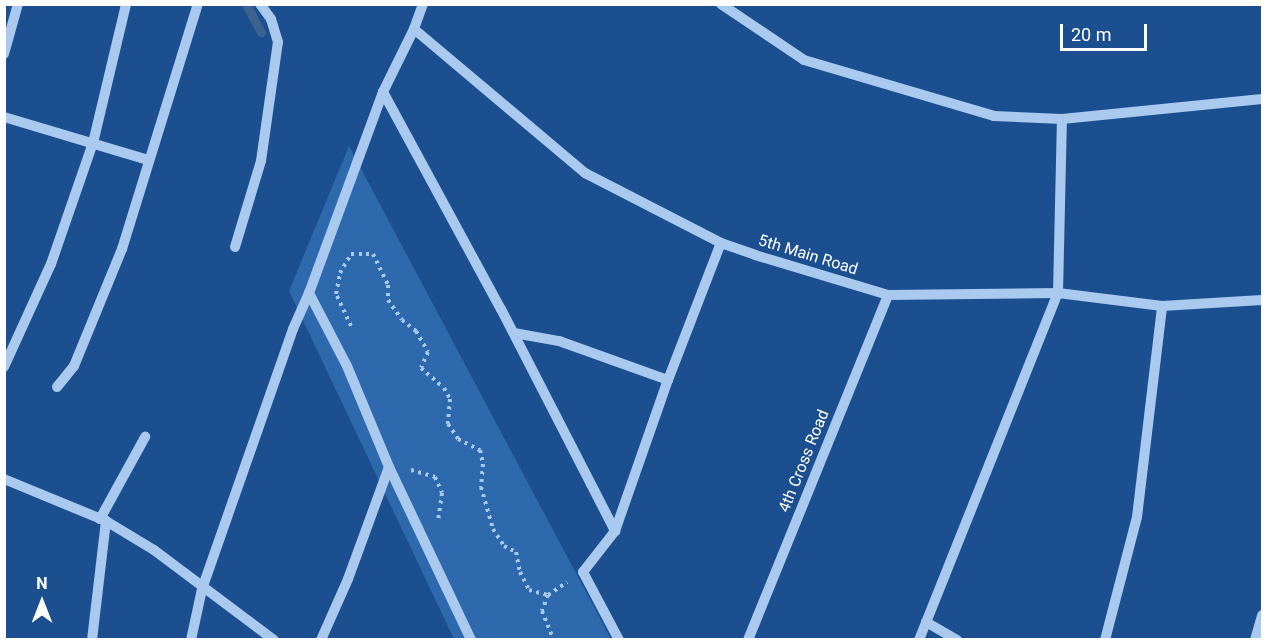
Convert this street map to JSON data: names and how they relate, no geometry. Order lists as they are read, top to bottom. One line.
{"streets":{"street":["5th Main Road","4th Cross Road"]},"crossings":[["5th Main Road","4th Cross Road"]],"scale_bar":"20 m","north":"top"}
